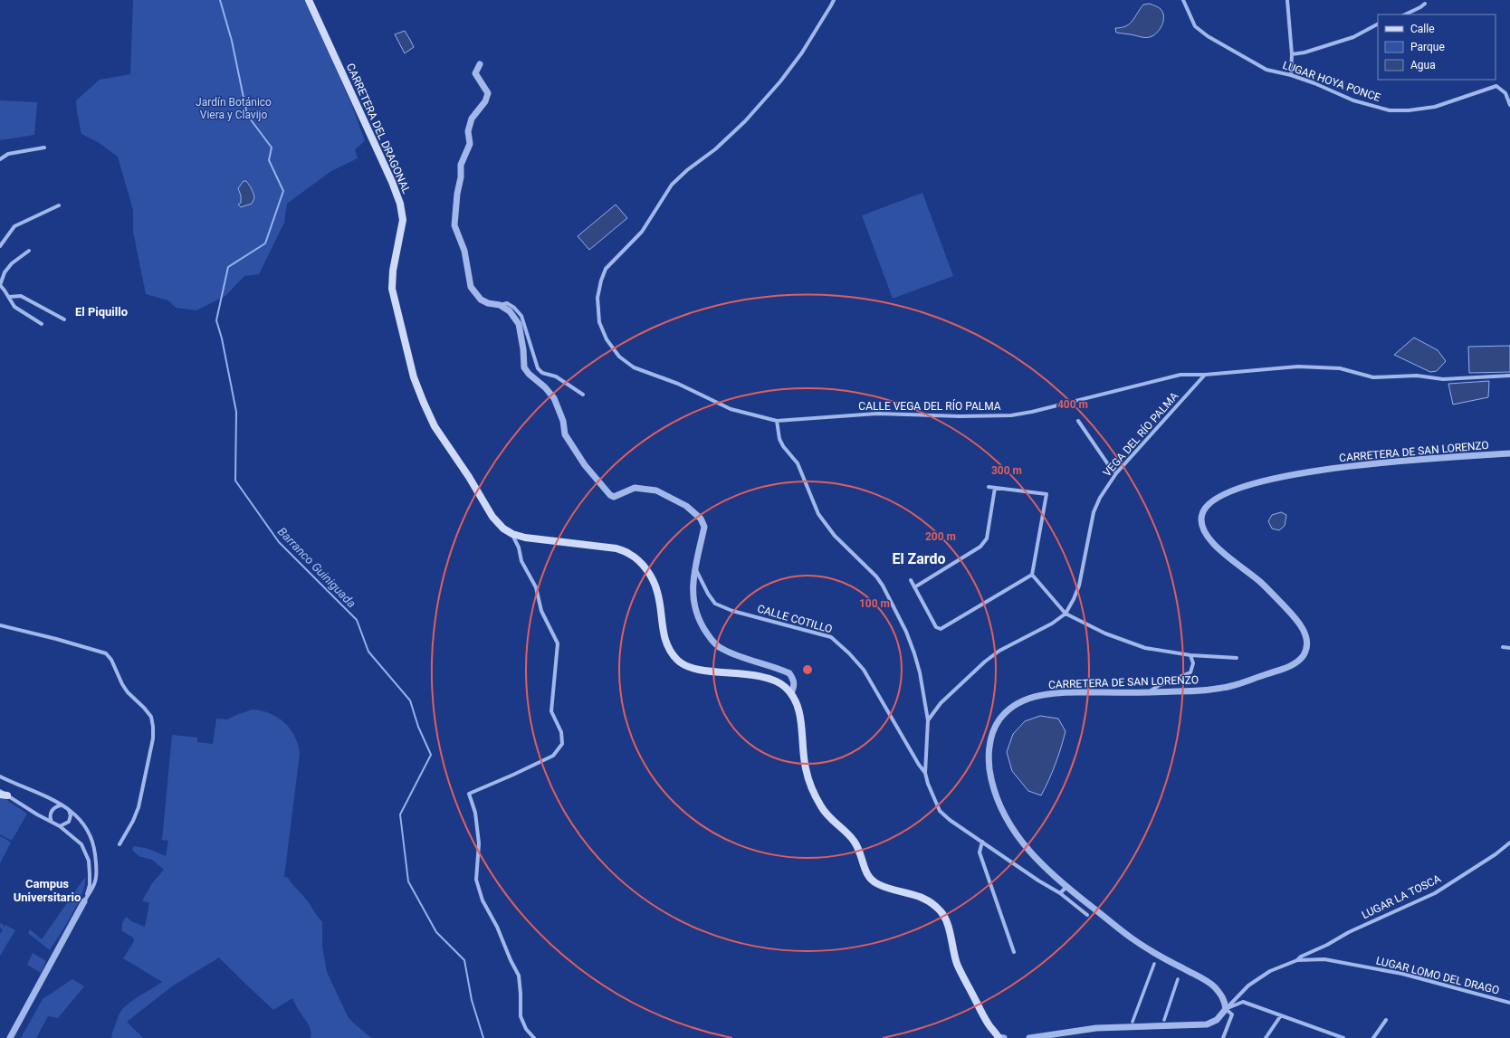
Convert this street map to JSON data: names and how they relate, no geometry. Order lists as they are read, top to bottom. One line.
{"streets":{"main road":["CARRETERA DEL DRAGONAL"],"street":["LUGAR HOYA PONCE","CALLE VEGA DEL RÍO PALMA","VEGA DEL RÍO PALMA","CARRETERA DE SAN LORENZO","CALLE COTILLO","LUGAR LA TOSCA","LUGAR LOMO DEL DRAGO"]},"crossings":[["CALLE VEGA DEL RÍO PALMA","VEGA DEL RÍO PALMA"],["CARRETERA DE SAN LORENZO","LUGAR LOMO DEL DRAGO"],["LUGAR LA TOSCA","LUGAR LOMO DEL DRAGO"]],"districts":["El Piquillo","El Zardo","Campus Universitario"],"water":["Barranco Guiniguada"],"parks":["Jardín Botánico Viera y Clavijo"],"legend":["Calle","Parque","Agua"],"rings":["400 m","300 m","200 m","100 m"]}
